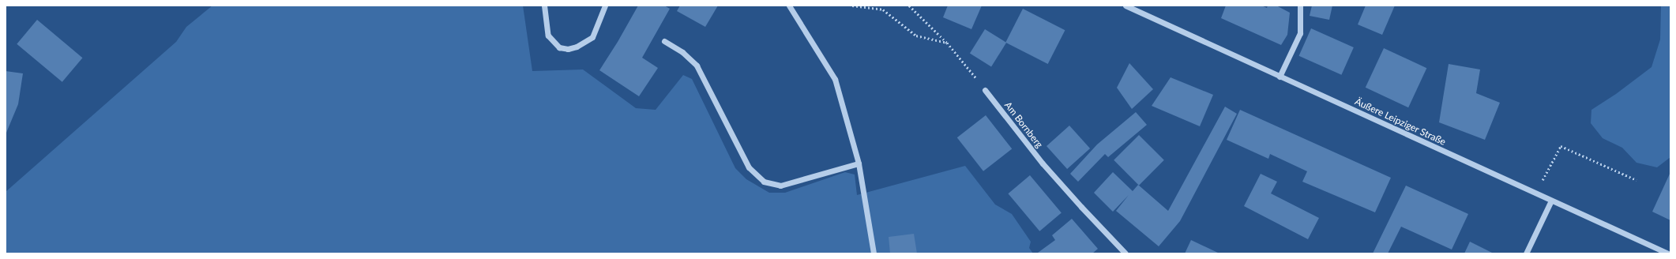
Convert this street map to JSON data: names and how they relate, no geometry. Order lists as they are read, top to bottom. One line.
{"streets":{"street":["Äußere Leipziger Straße","Am Bornberg"]}}
